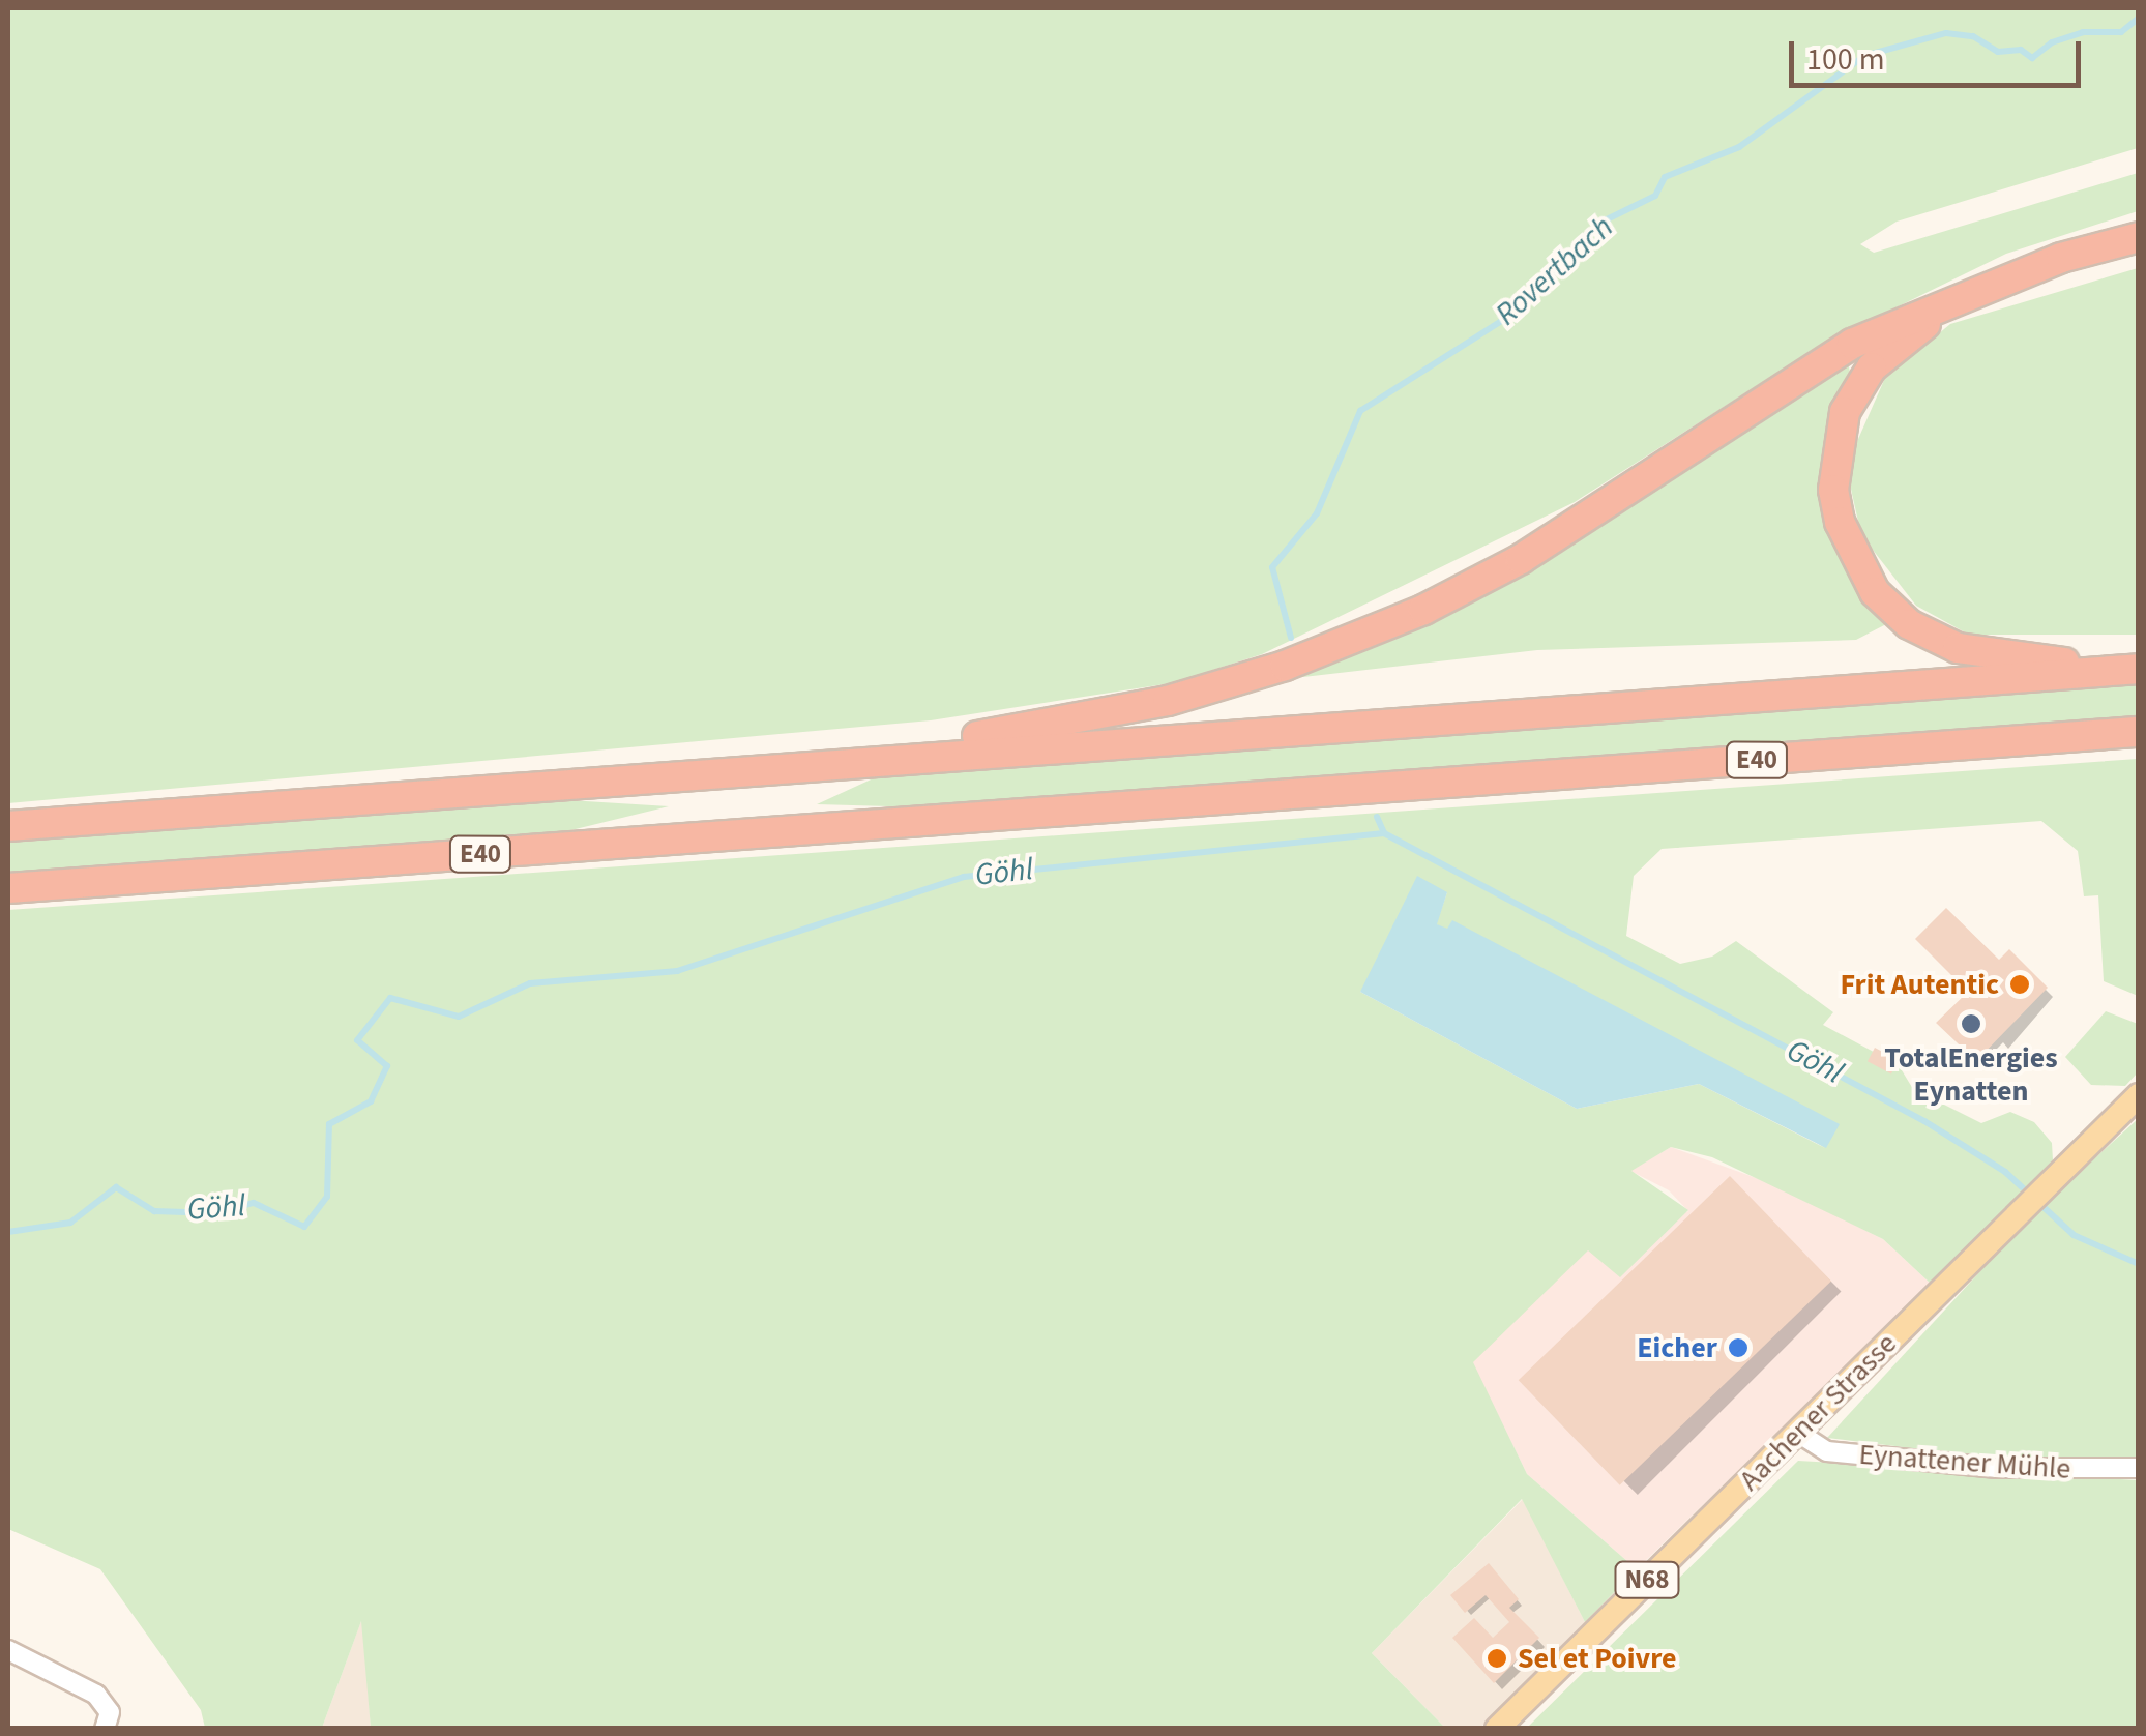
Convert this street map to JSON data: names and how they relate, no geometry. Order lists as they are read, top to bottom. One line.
{"streets":{"highway":["E40"],"main road":["Aachener Strasse","N68"],"street":["Eynattener Mühle"]},"crossings":[["Aachener Strasse","Eynattener Mühle"]],"water":["Rovertbach","Göhl"],"places":["Frit Autentic","TotalEnergies Eynatten","Eicher","Sel et Poivre"],"scale_bar":"100 m"}
